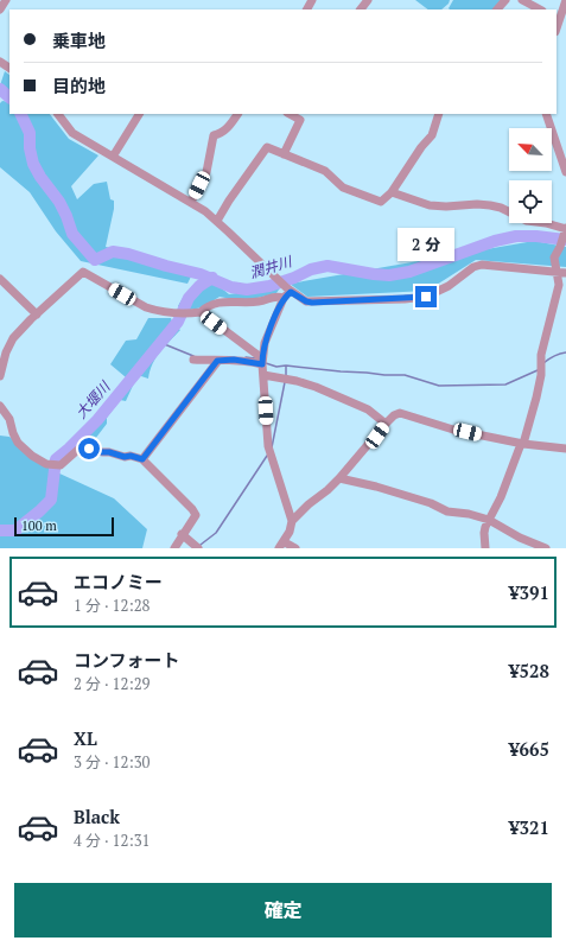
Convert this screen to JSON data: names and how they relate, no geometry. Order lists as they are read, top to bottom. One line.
{"water":["潤井川","大堰川"],"scale_bar":"100 m","north":"top left","page":{"banner":["乗車地","目的地"],"bubble":"2 分","scale":"100 m","list":[{"name":"エコノミー","note":"1 分 · 12:28","value":"¥391"},{"name":"コンフォート","note":"2 分 · 12:29","value":"¥528"},{"name":"XL","note":"3 分 · 12:30","value":"¥665"},{"name":"Black","note":"4 分 · 12:31","value":"¥321"}],"buttons":"確定"}}
